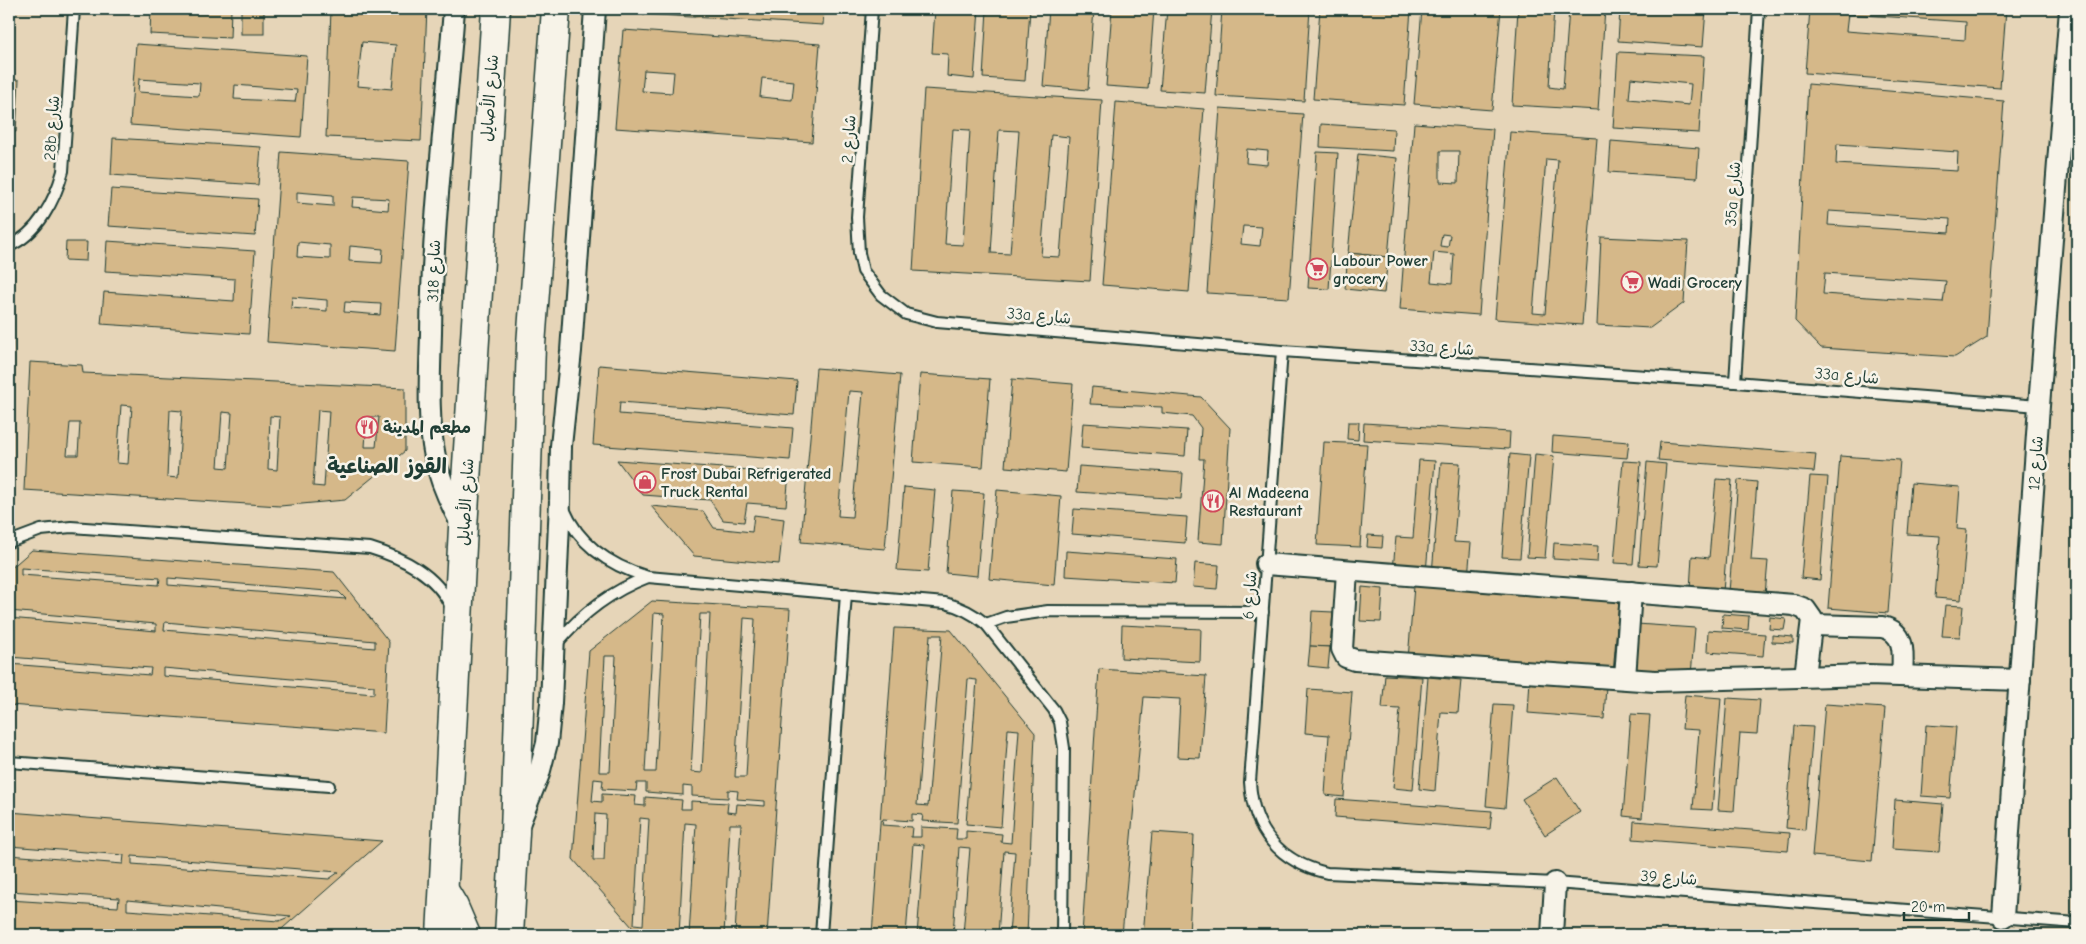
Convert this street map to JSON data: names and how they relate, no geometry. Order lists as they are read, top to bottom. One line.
{"streets":{"main road":["شارع الأصايل"],"street":["شارع 318","شارع 12"],"lane":["28b شارع","شارع 2","35a شارع","33a شارع","شارع 6","شارع 39"]},"crossings":[["شارع الأصايل","شارع 318"],["شارع 2","33a شارع"],["35a شارع","33a شارع"],["33a شارع","شارع 12"],["33a شارع","شارع 6"],["شارع 12","شارع 39"],["شارع 6","شارع 39"]],"districts":["القوز الصناعية"],"places":{"supermarket":["Labour Power grocery","Wadi Grocery"],"restaurant":["مطعم المدينة","Al Madeena Restaurant"],"shop":["Frost Dubai Refrigerated Truck Rental"]},"scale_bar":"20 m"}
